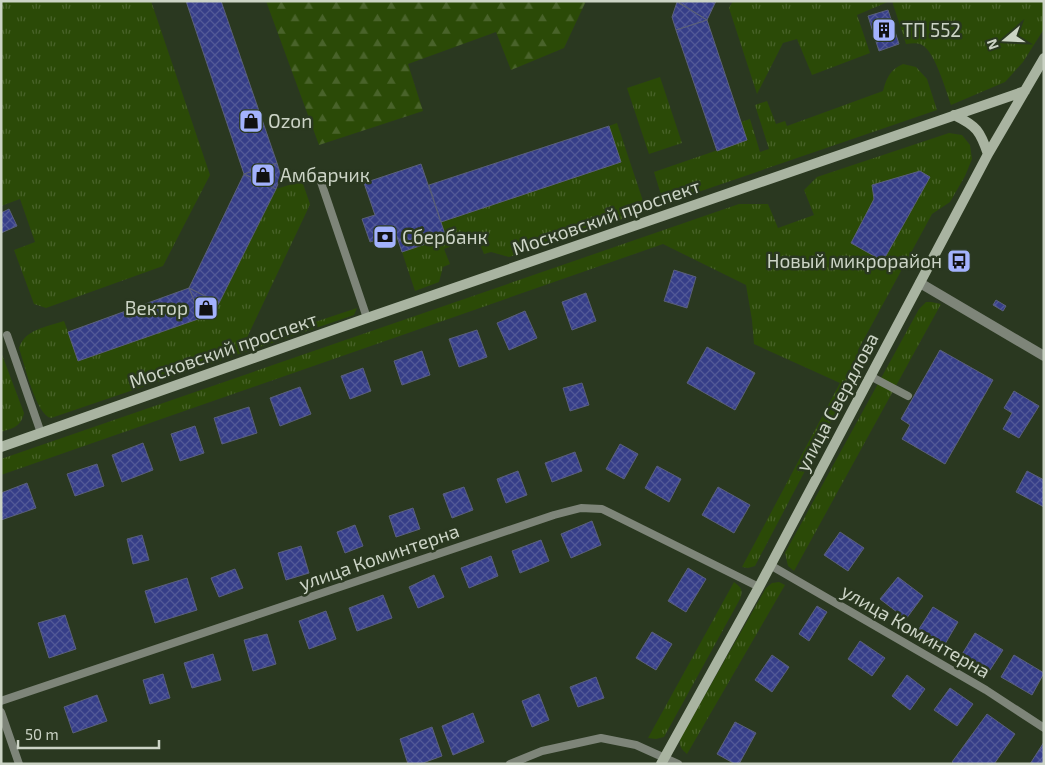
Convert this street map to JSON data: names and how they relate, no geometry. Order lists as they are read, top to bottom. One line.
{"streets":{"street":["Московский проспект","улица Свердлова"],"lane":["улица Коминтерна"]},"crossings":[["Московский проспект","улица Свердлова"],["улица Свердлова","улица Коминтерна"]],"places":{"building":["ТП 552"],"shop":["Ozon","Амбарчик","Вектор"],"bank":["Сбербанк"],"bus stop":["Новый микрорайон"]},"scale_bar":"50 m","north":"left"}
